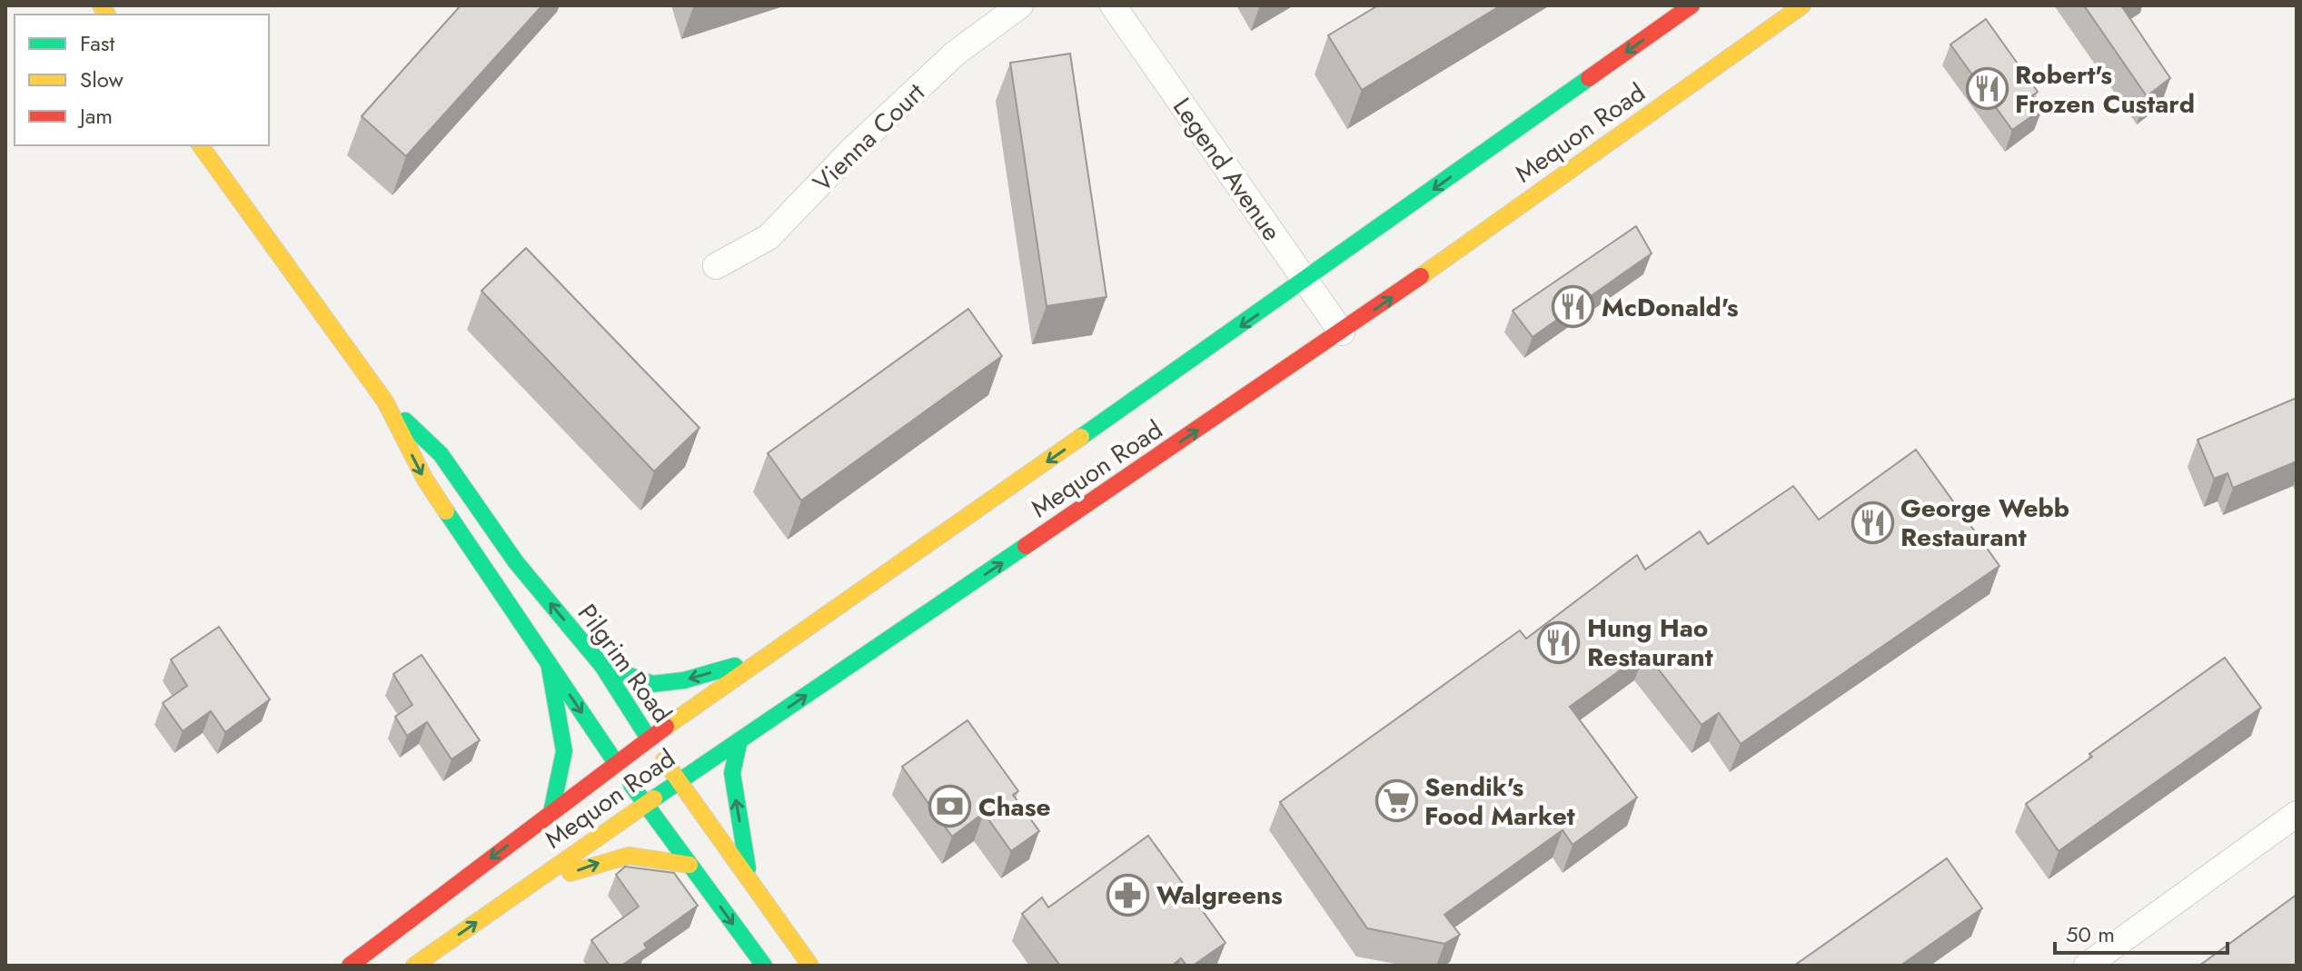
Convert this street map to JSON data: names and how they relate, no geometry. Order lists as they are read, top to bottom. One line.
{"streets":{"main road":["Mequon Road","Pilgrim Road"],"street":["Vienna Court","Legend Avenue"]},"crossings":[["Mequon Road","Legend Avenue"],["Mequon Road","Pilgrim Road"]],"places":{"restaurant":["Robert's Frozen Custard","McDonald's","George Webb Restaurant","Hung Hao Restaurant"],"supermarket":["Sendik's Food Market"],"bank":["Chase"],"pharmacy":["Walgreens"]},"legend":["Fast","Slow","Jam"],"scale_bar":"50 m"}
